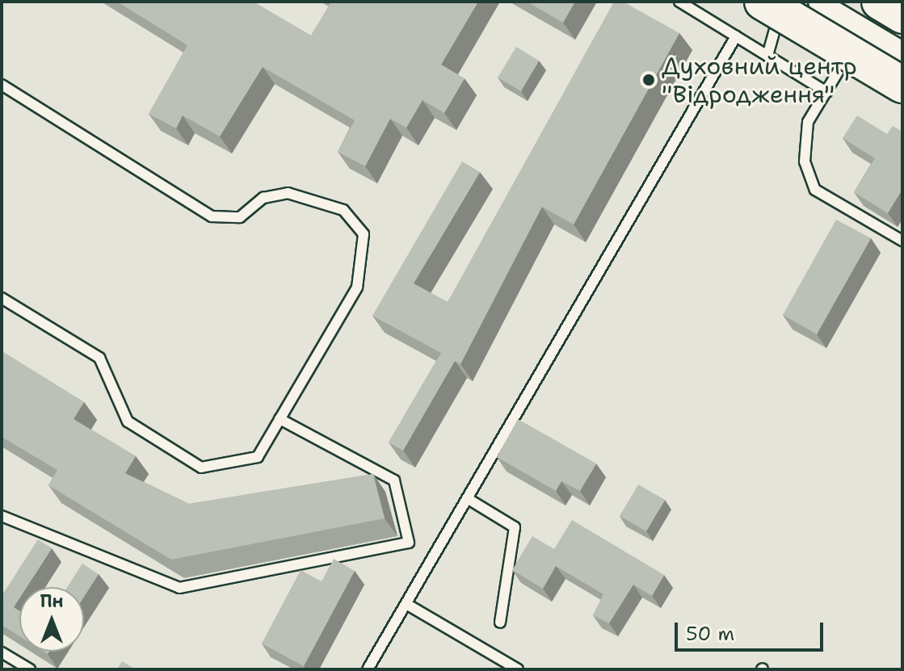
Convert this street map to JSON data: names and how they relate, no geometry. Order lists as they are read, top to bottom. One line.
{"places":["Духовний центр \"Відродження\""],"scale_bar":"50 m","north":"top"}
